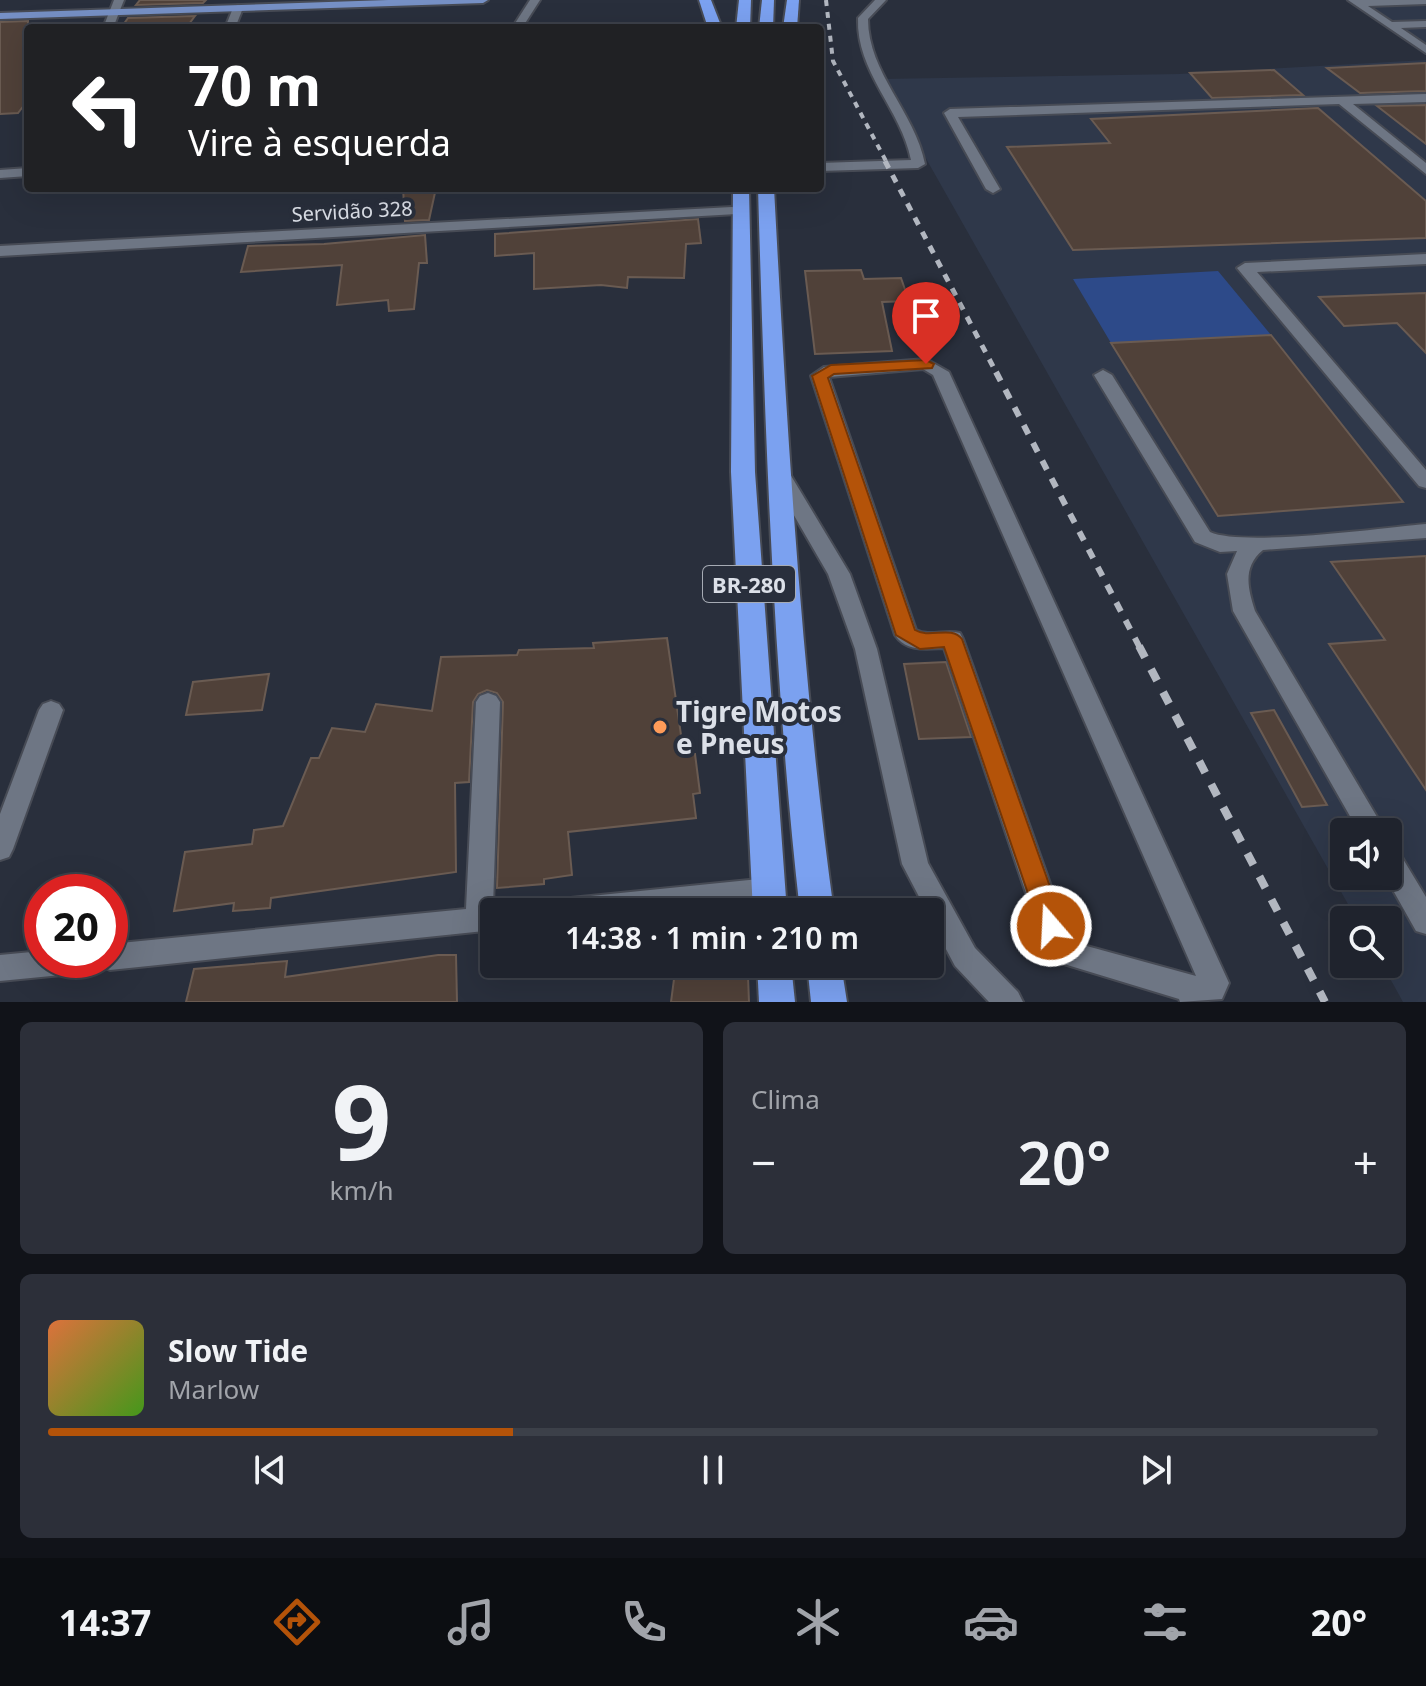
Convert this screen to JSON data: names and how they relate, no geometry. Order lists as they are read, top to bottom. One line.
{"streets":{"highway":["BR-280"],"street":["Servidão 328"]},"places":["Tigre Motos e Pneus"],"page":{"turn":["70 m","Vire à esquerda"],"limit":"20","trip":"14:38 · 1 min · 210 m","tile":[["9","km/h"],"Clima"],"heat":["−","20°","+"],"song":["Slow Tide","Marlow"],"tabs":["14:37","20°"]}}
